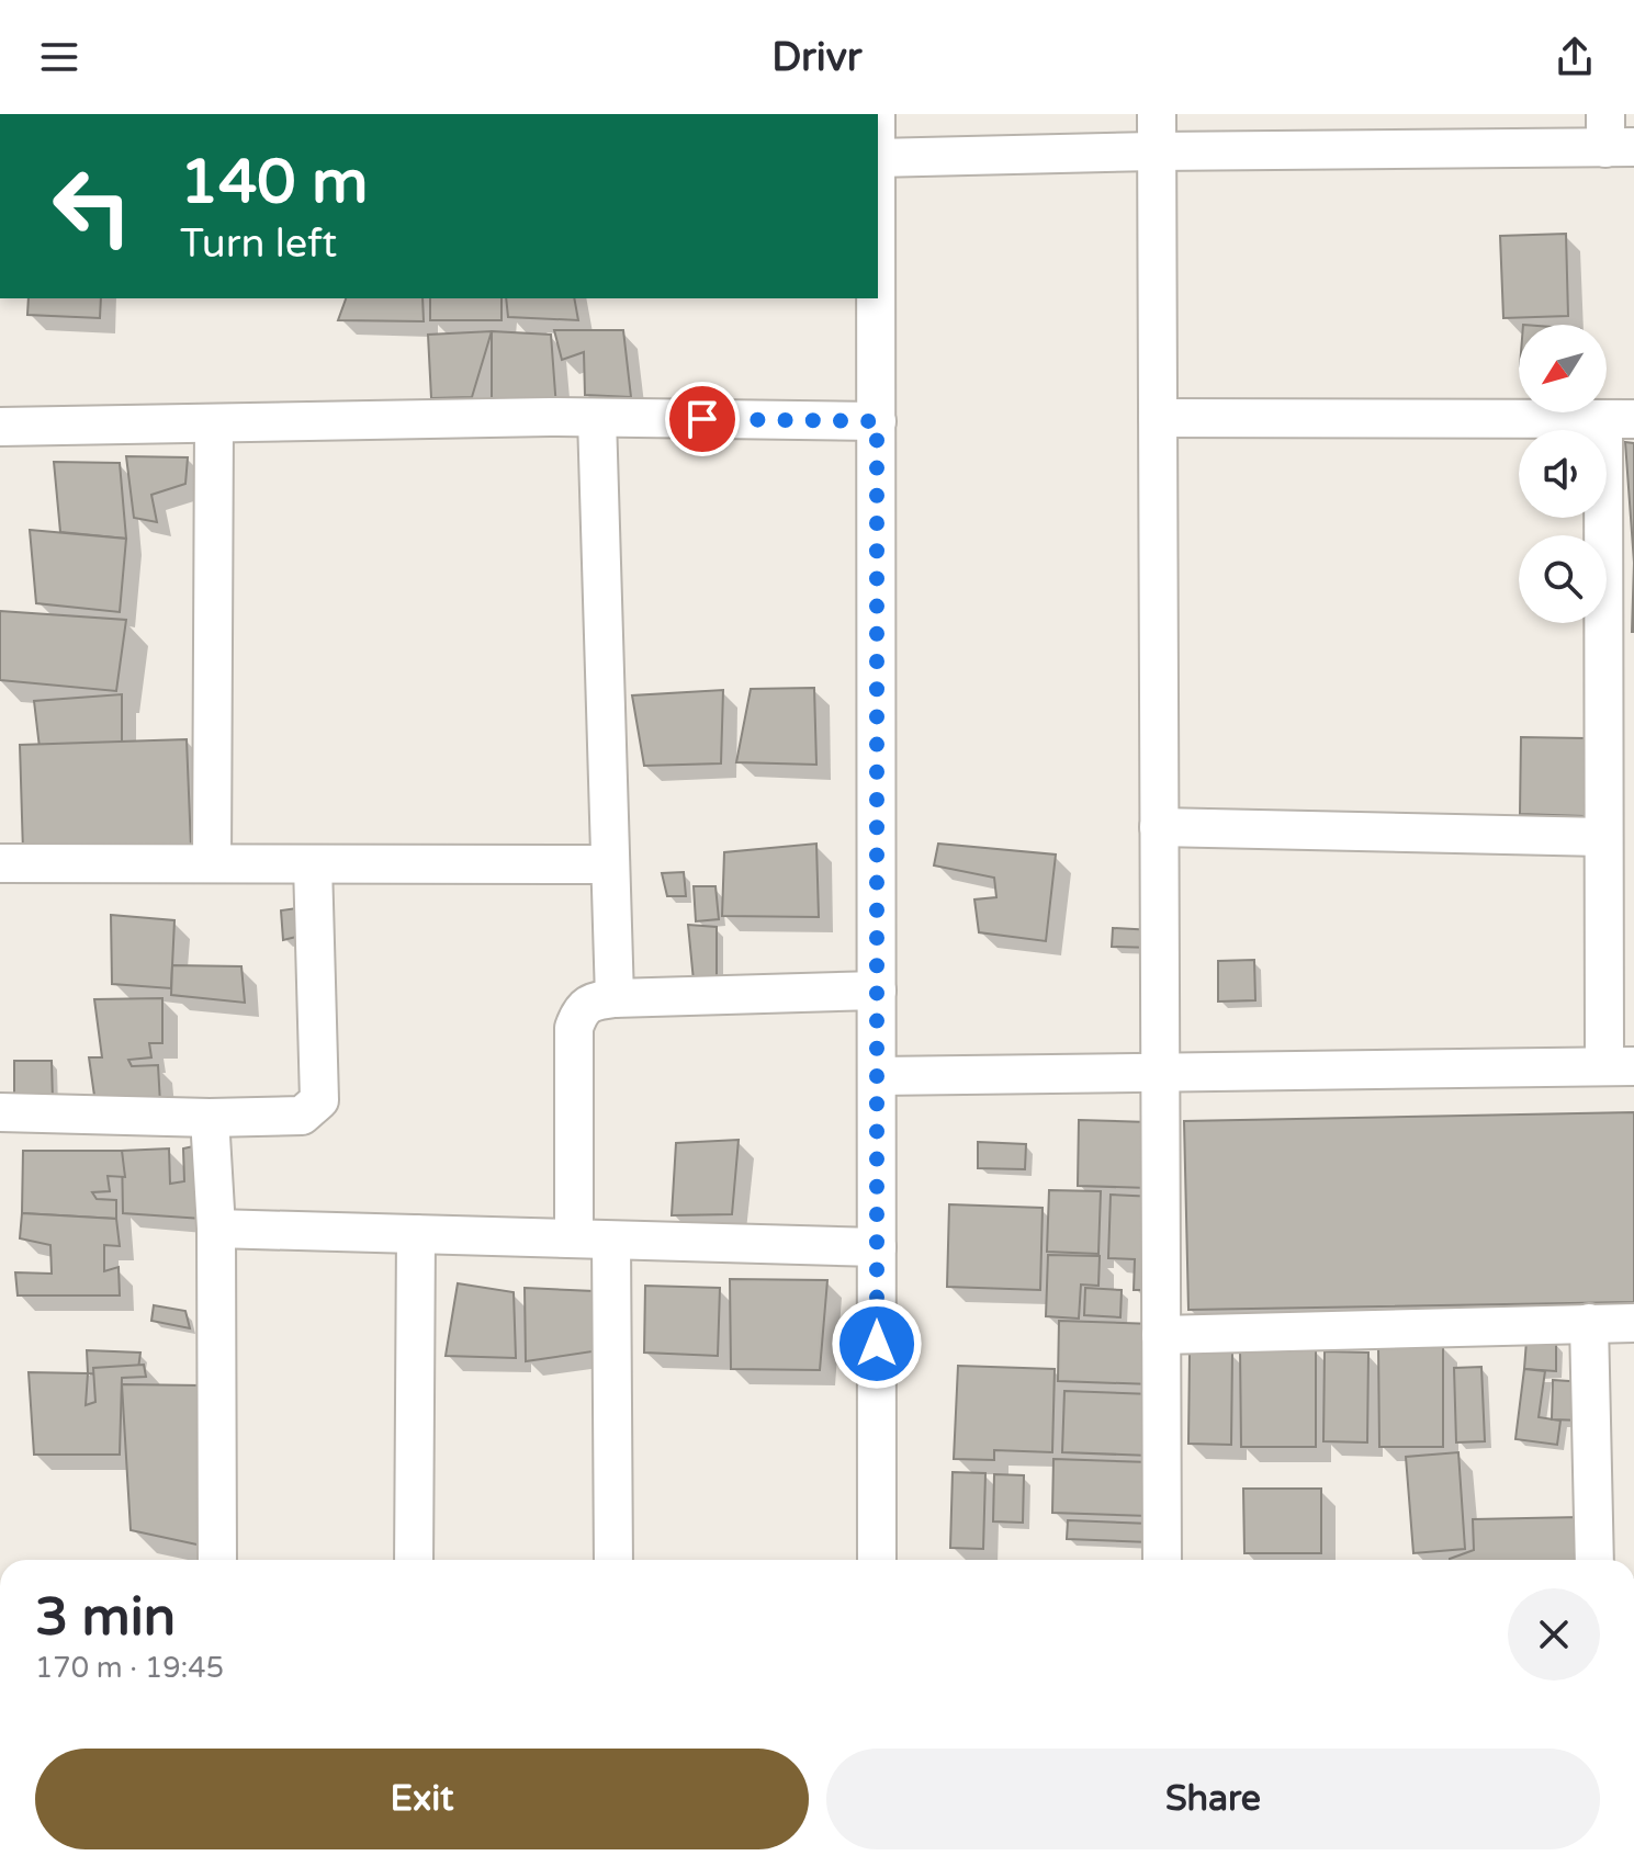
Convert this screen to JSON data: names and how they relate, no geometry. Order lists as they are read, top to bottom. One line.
{"north":"bottom left","page":{"header":"Drivr","turn":["140 m","Turn left"],"heading":["3 min","170 m · 19:45"],"buttons":["Exit","Share"]}}
